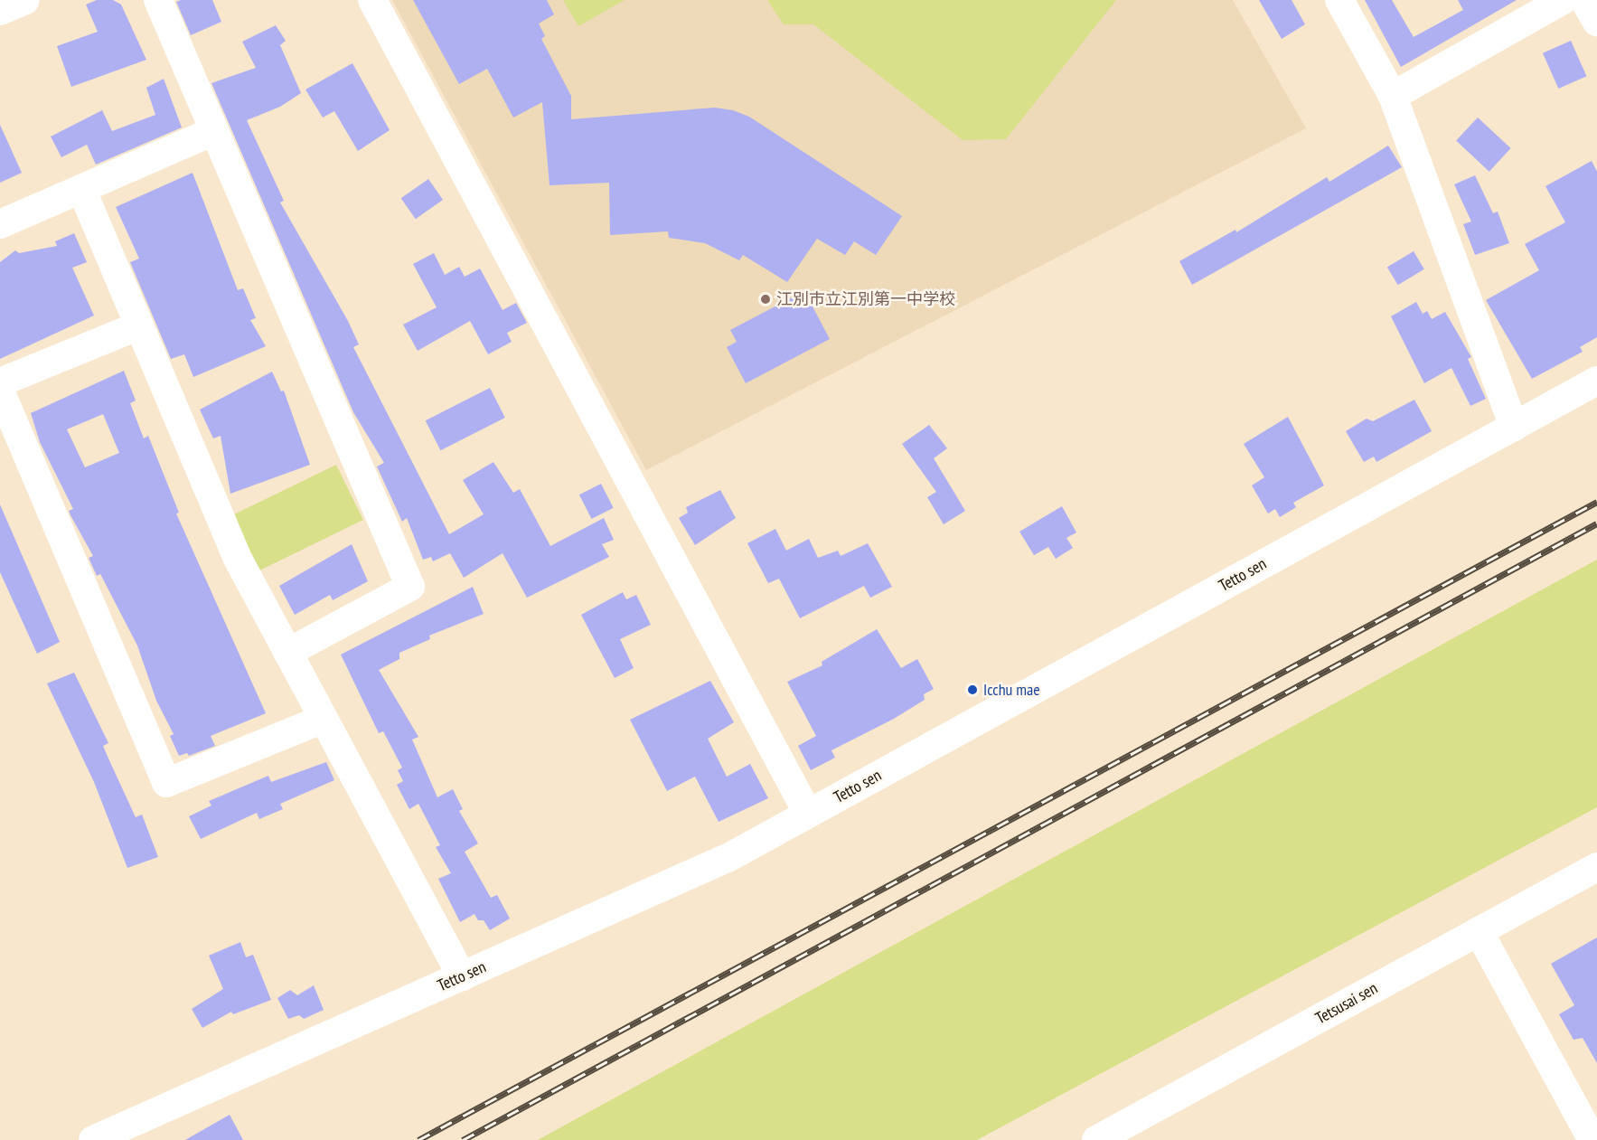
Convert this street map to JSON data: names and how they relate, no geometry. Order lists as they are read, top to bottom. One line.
{"streets":{"street":["Tetto sen","Tetsusai sen"]},"places":["江別市立江別第一中学校","Icchu mae"]}
